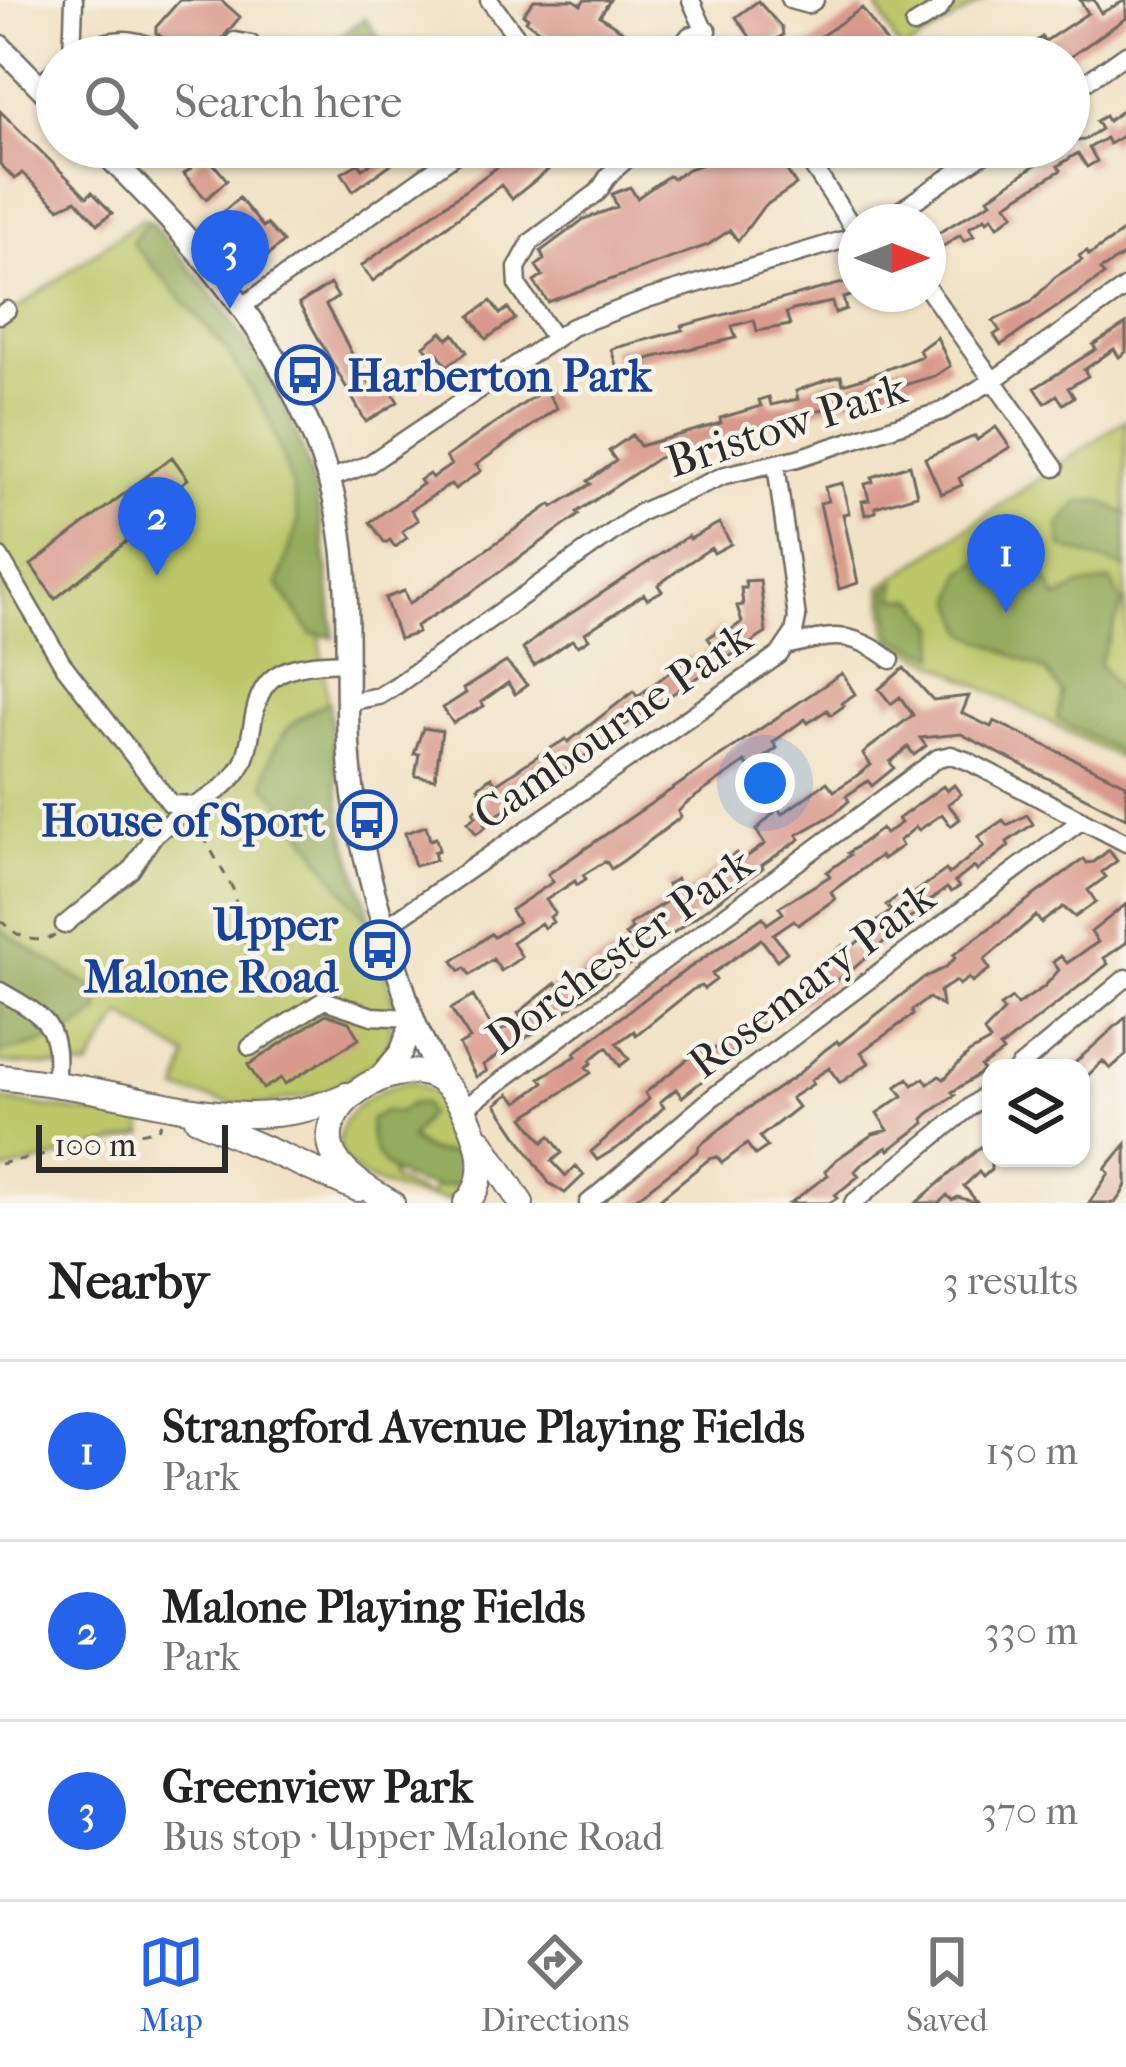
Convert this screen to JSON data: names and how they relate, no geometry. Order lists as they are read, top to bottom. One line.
{"streets":{"street":["Bristow Park","Cambourne Park","Dorchester Park","Rosemary Park"]},"crossings":[["Bristow Park","Cambourne Park"],["Dorchester Park","Rosemary Park"]],"places":{"bus stop":["Harberton Park","House of Sport","Upper Malone Road"]},"scale_bar":"100 m","north":"right","page":{"search":"Search here","pins":["3","2","1"],"scale":"100 m","heading":["Nearby","3 results"],"list":[{"mark":"1","name":"Strangford Avenue Playing Fields","note":"Park","value":"150 m"},{"mark":"2","name":"Malone Playing Fields","note":"Park","value":"330 m"},{"mark":"3","name":"Greenview Park","note":"Bus stop · Upper Malone Road","value":"370 m"}],"nav":["Map","Directions","Saved"]}}
